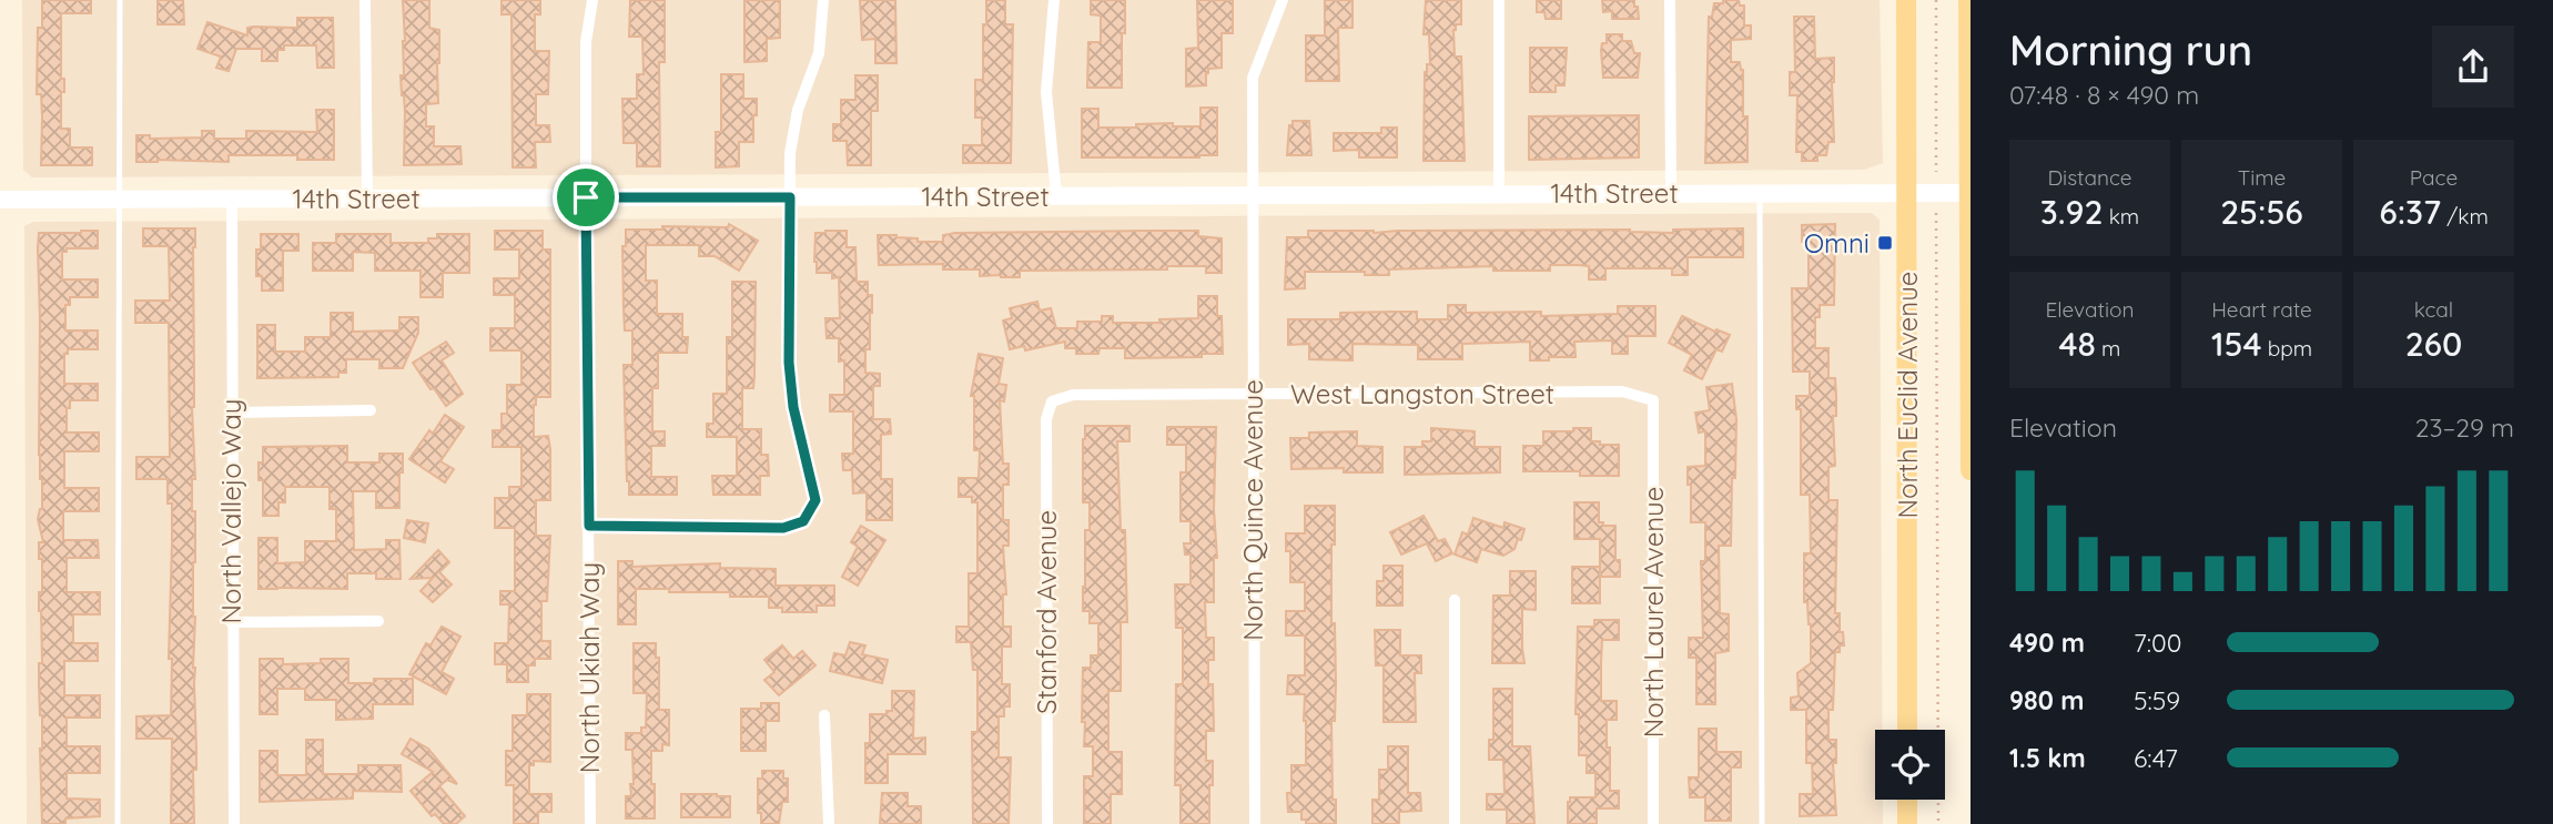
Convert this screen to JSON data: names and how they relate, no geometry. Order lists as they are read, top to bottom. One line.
{"streets":{"main road":["North Euclid Avenue"],"street":["14th Street","West Langston Street","North Quince Avenue","North Vallejo Way","Stanford Avenue","North Laurel Avenue","North Ukiah Way"]},"crossings":[["14th Street","North Euclid Avenue"],["14th Street","North Quince Avenue"],["14th Street","North Vallejo Way"],["14th Street","North Ukiah Way"],["West Langston Street","North Quince Avenue"],["West Langston Street","Stanford Avenue"],["West Langston Street","North Laurel Avenue"]],"places":{"transit":["Omni"]},"page":{"heading":["Morning run","07:48 · 8 × 490 m"],"stats":[["Distance","3.92 km"],["Time","25:56"],["Pace","6:37 /km"],["Elevation","48 m"],["Heart rate","154 bpm"],["kcal","260"]],"chart":["Elevation","23–29 m"],"list":[{"name":"490 m","note":"7:00"},{"name":"980 m","note":"5:59"},{"name":"1.5 km","note":"6:47"}]}}
